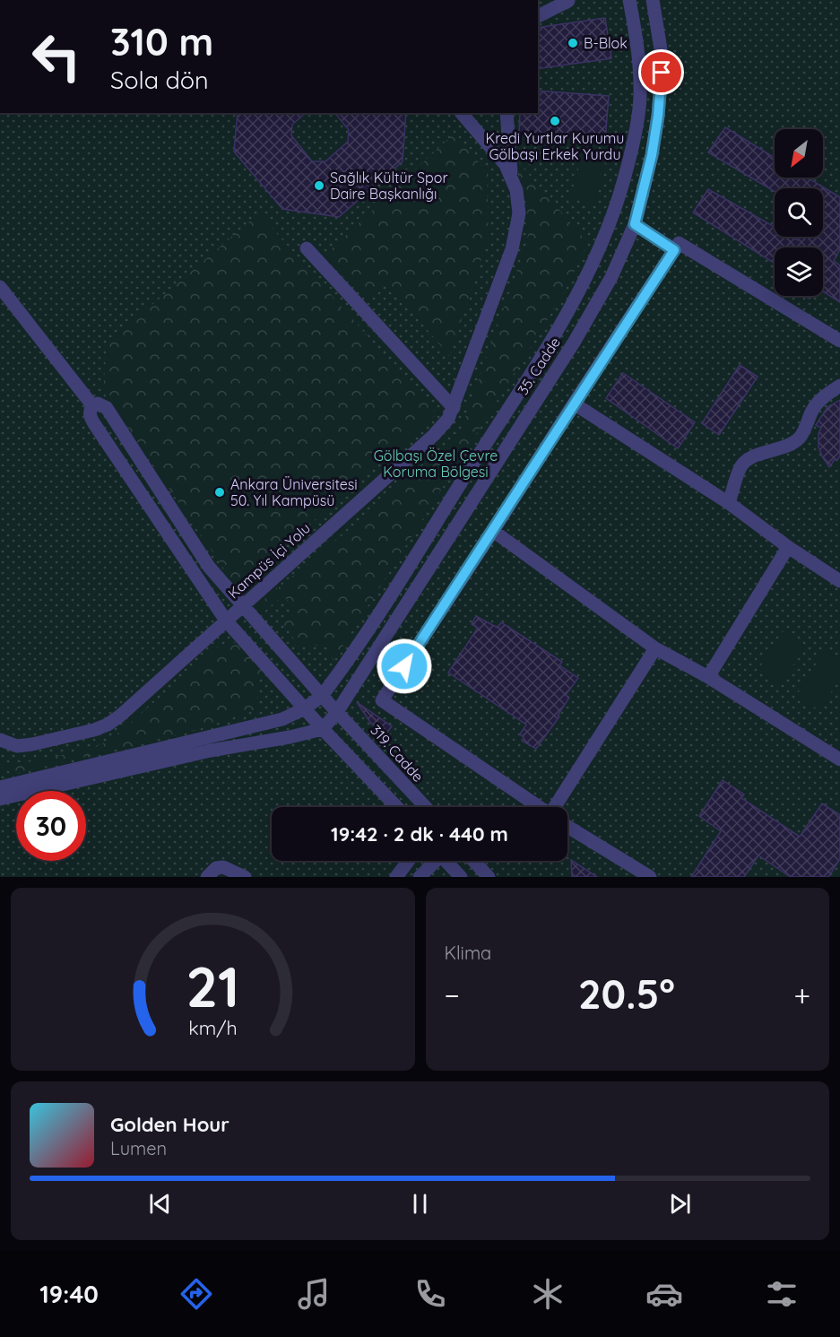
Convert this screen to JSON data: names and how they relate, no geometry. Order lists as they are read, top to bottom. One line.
{"streets":{"street":["35. Cadde","Kampüs İçi Yolu","319. Cadde"]},"crossings":[["35. Cadde","319. Cadde"],["Kampüs İçi Yolu","319. Cadde"]],"parks":["Gölbaşı Özel Çevre Koruma Bölgesi"],"places":["B-Blok","Kredi Yurtlar Kurumu Gölbaşı Erkek Yurdu","Sağlık Kültür Spor Daire Başkanlığı","Ankara Üniversitesi 50. Yıl Kampüsü"],"north":"bottom left","page":{"turn":["310 m","Sola dön"],"limit":"30","trip":"19:42 · 2 dk · 440 m","tile":"Klima","heat":["−","20.5°","+"],"song":["Golden Hour","Lumen"],"tabs":"19:40","gauge":["21","km/h"]}}
